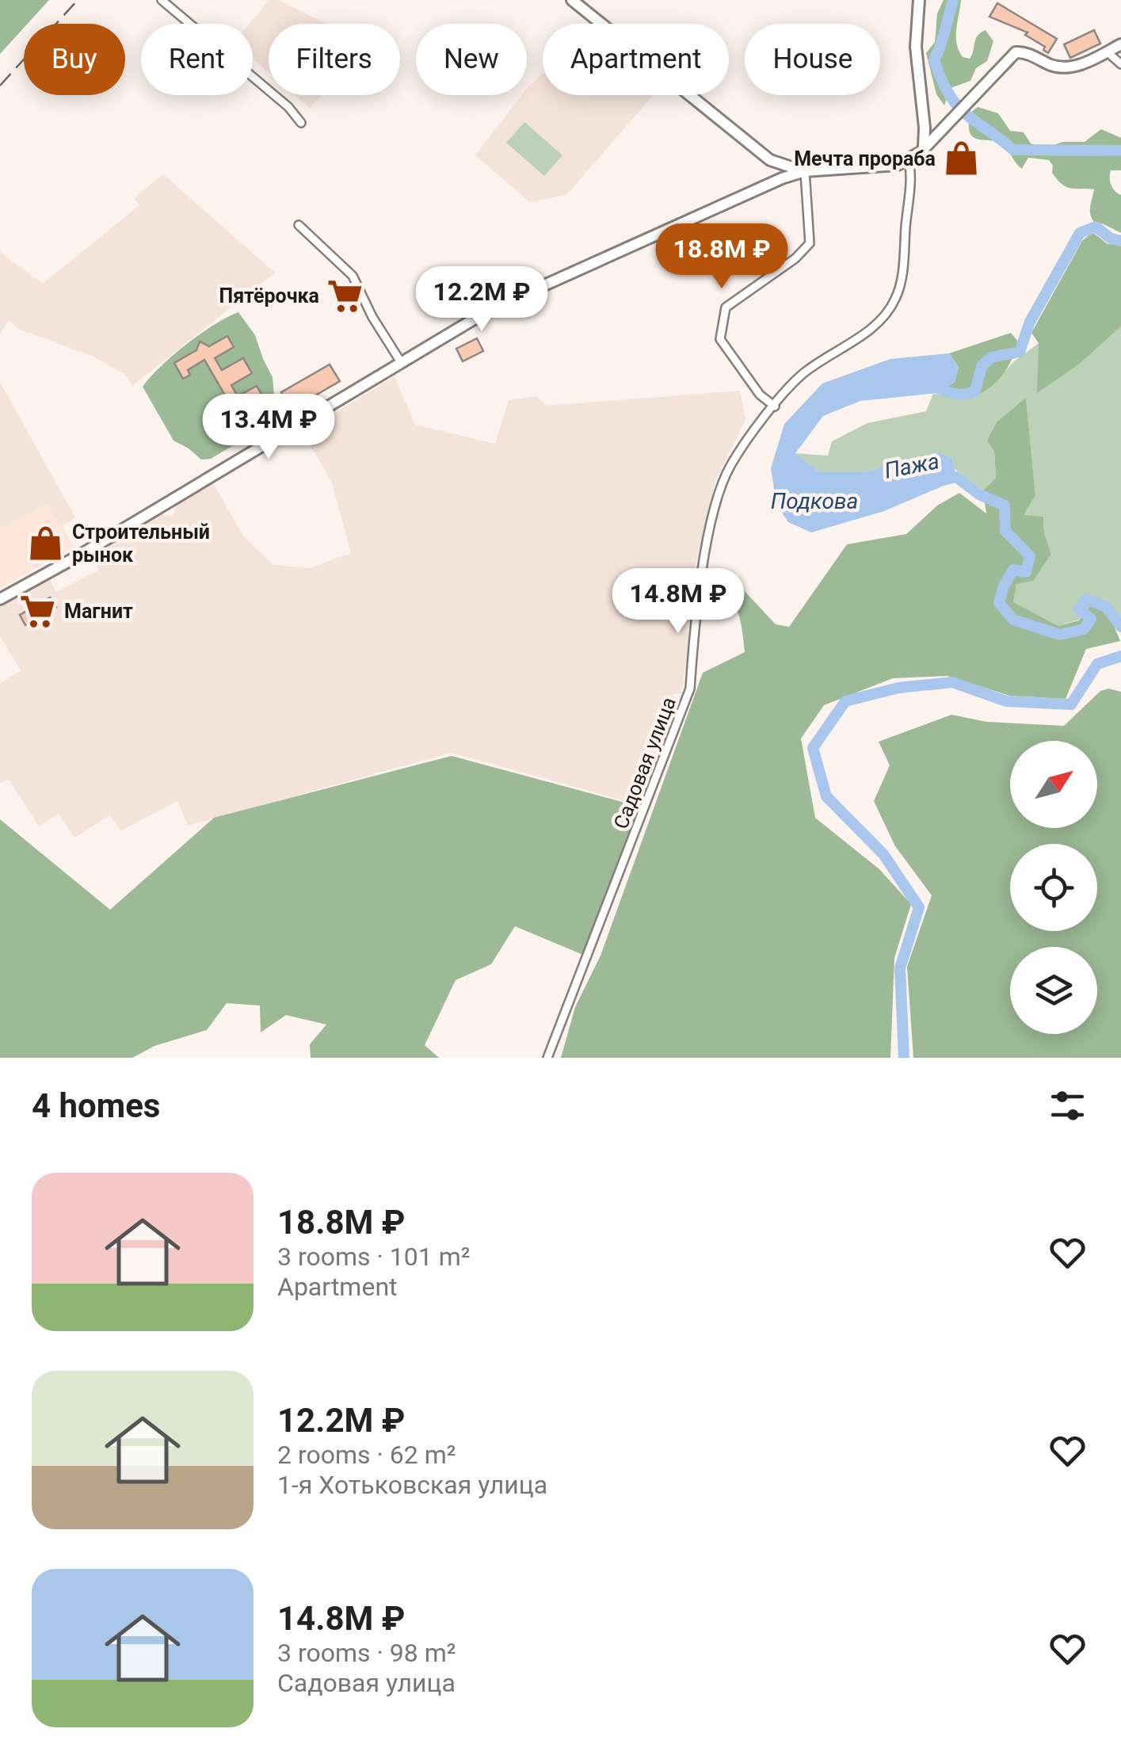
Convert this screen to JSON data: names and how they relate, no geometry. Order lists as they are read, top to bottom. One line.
{"streets":{"street":["Садовая улица"]},"water":["Пажа","Подкова"],"places":{"shop":["Мечта прораба","Строительный рынок"],"supermarket":["Пятёрочка","Магнит"]},"north":"top right","page":{"chip":["Buy","Rent","Filters","New","Apartment","House"],"price":["18.8M ₽","12.2M ₽","13.4M ₽","14.8M ₽"],"heading":"4 homes","list":[{"name":"18.8M ₽","note":"3 rooms · 101 m² · Apartment"},{"name":"12.2M ₽","note":"2 rooms · 62 m² · 1-я Хотьковская улица"},{"name":"14.8M ₽","note":"3 rooms · 98 m² · Садовая улица"}]}}
